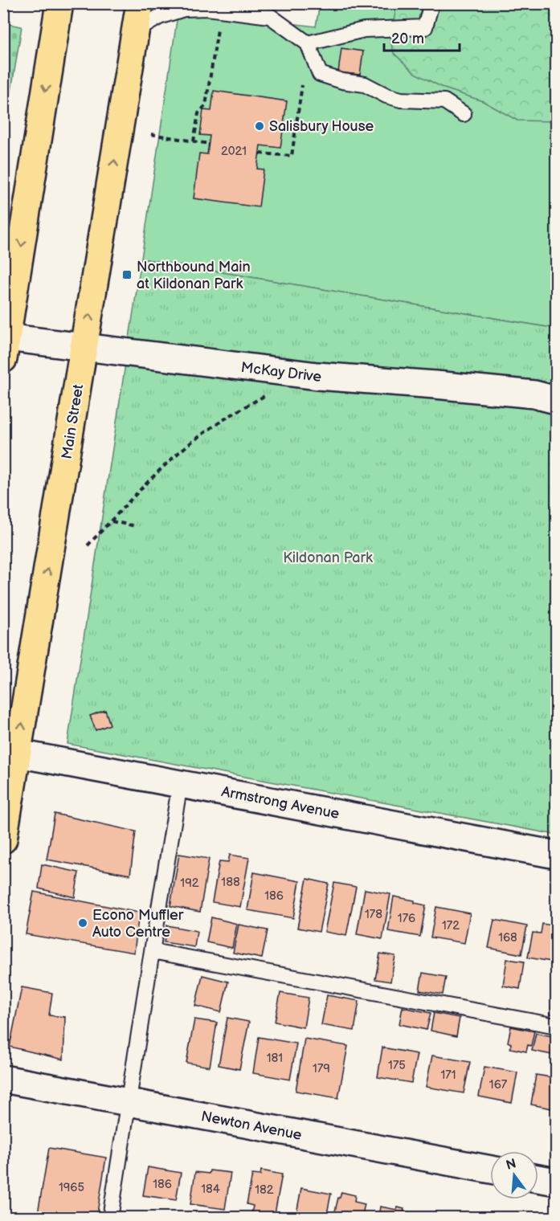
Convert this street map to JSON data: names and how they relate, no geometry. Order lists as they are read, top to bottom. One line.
{"streets":{"main road":["Main Street"],"street":["McKay Drive","Armstrong Avenue","Newton Avenue"]},"crossings":[["McKay Drive","Main Street"],["Main Street","Armstrong Avenue"]],"parks":["Kildonan Park"],"places":{"other":["Salisbury House","Econo Muffler Auto Centre"],"transit":["Northbound Main at Kildonan Park"]},"house_numbers":["2021","188","192","186","178","176","172","168","181","175","179","171","167","186","1965","184","182"],"scale_bar":"20 m","north":"top"}
